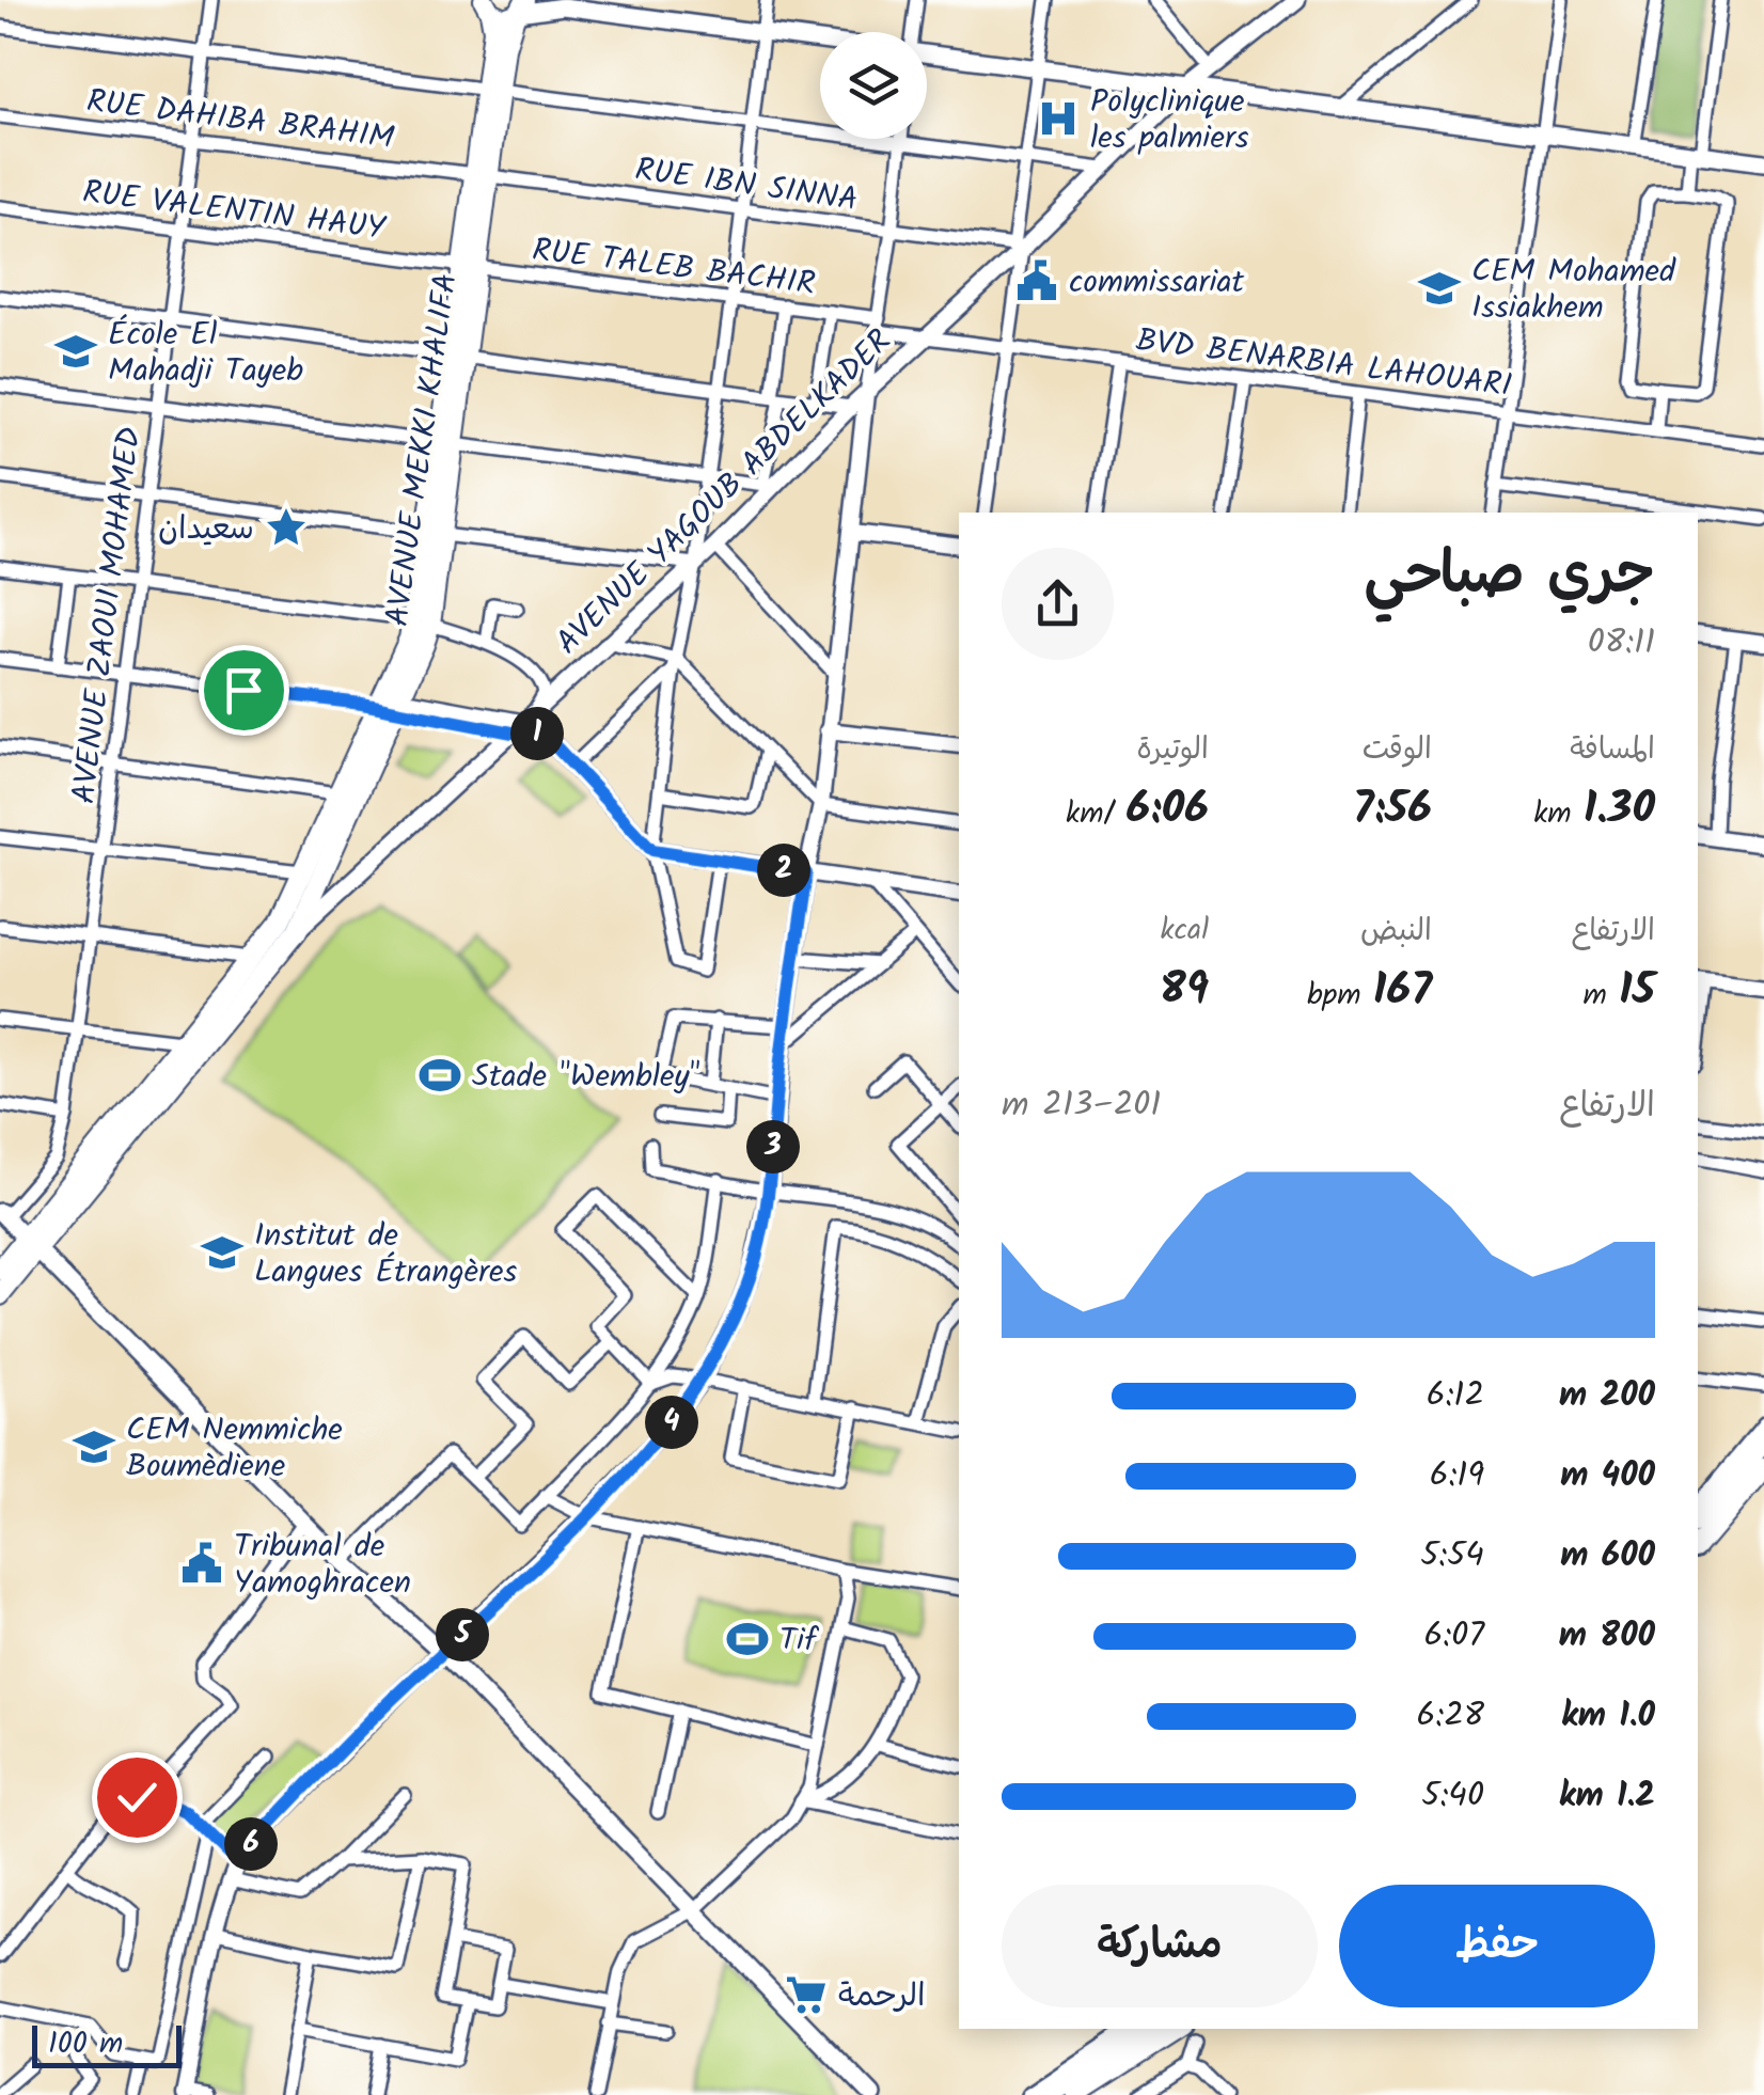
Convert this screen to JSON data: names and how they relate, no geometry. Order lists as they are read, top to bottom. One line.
{"streets":{"main road":["AVENUE MEKKI KHALIFA"],"street":["RUE DAHIBA BRAHIM","RUE IBN SINNA","RUE VALENTIN HAUY","RUE TALEB BACHIR","BVD BENARBIA LAHOUARI","AVENUE YAGOUB ABDELKADER","AVENUE ZAOUI MOHAMED"]},"crossings":[["RUE DAHIBA BRAHIM","RUE IBN SINNA"],["RUE DAHIBA BRAHIM","AVENUE MEKKI KHALIFA"],["RUE DAHIBA BRAHIM","AVENUE ZAOUI MOHAMED"],["RUE IBN SINNA","AVENUE MEKKI KHALIFA"],["RUE IBN SINNA","AVENUE YAGOUB ABDELKADER"],["RUE VALENTIN HAUY","RUE TALEB BACHIR"],["RUE VALENTIN HAUY","AVENUE MEKKI KHALIFA"],["RUE VALENTIN HAUY","AVENUE ZAOUI MOHAMED"],["RUE TALEB BACHIR","BVD BENARBIA LAHOUARI"],["RUE TALEB BACHIR","AVENUE MEKKI KHALIFA"],["BVD BENARBIA LAHOUARI","AVENUE YAGOUB ABDELKADER"],["AVENUE MEKKI KHALIFA","AVENUE YAGOUB ABDELKADER"]],"places":{"hospital":["Polyclinique les palmiers"],"public building":["commissariat","Tribunal de Yamoghracen"],"school or university":["CEM Mohamed Issiakhem","École El Mahadji Tayeb","Institut de Langues Étrangères","CEM Nemmiche Boumèdiene"],"place":["سعيدان"],"sports":["Stade \"Wembley\"","Tif"],"supermarket":["الرحمة"]},"scale_bar":"100 m","page":{"heading":["جري صباحي","08:11"],"stats":[["المسافة","1.30 km"],["الوقت","7:56"],["الوتيرة","6:06 /km"],["الارتفاع","15 m"],["النبض","167 bpm"],["kcal","89"]],"pins":["1","2","3","4","5","6"],"chart":["الارتفاع","201–213 m"],"list":[{"name":"200 m","note":"6:12"},{"name":"400 m","note":"6:19"},{"name":"600 m","note":"5:54"},{"name":"800 m","note":"6:07"},{"name":"1.0 km","note":"6:28"},{"name":"1.2 km","note":"5:40"}],"buttons":["حفظ","مشاركة"],"scale":"100 m"}}
